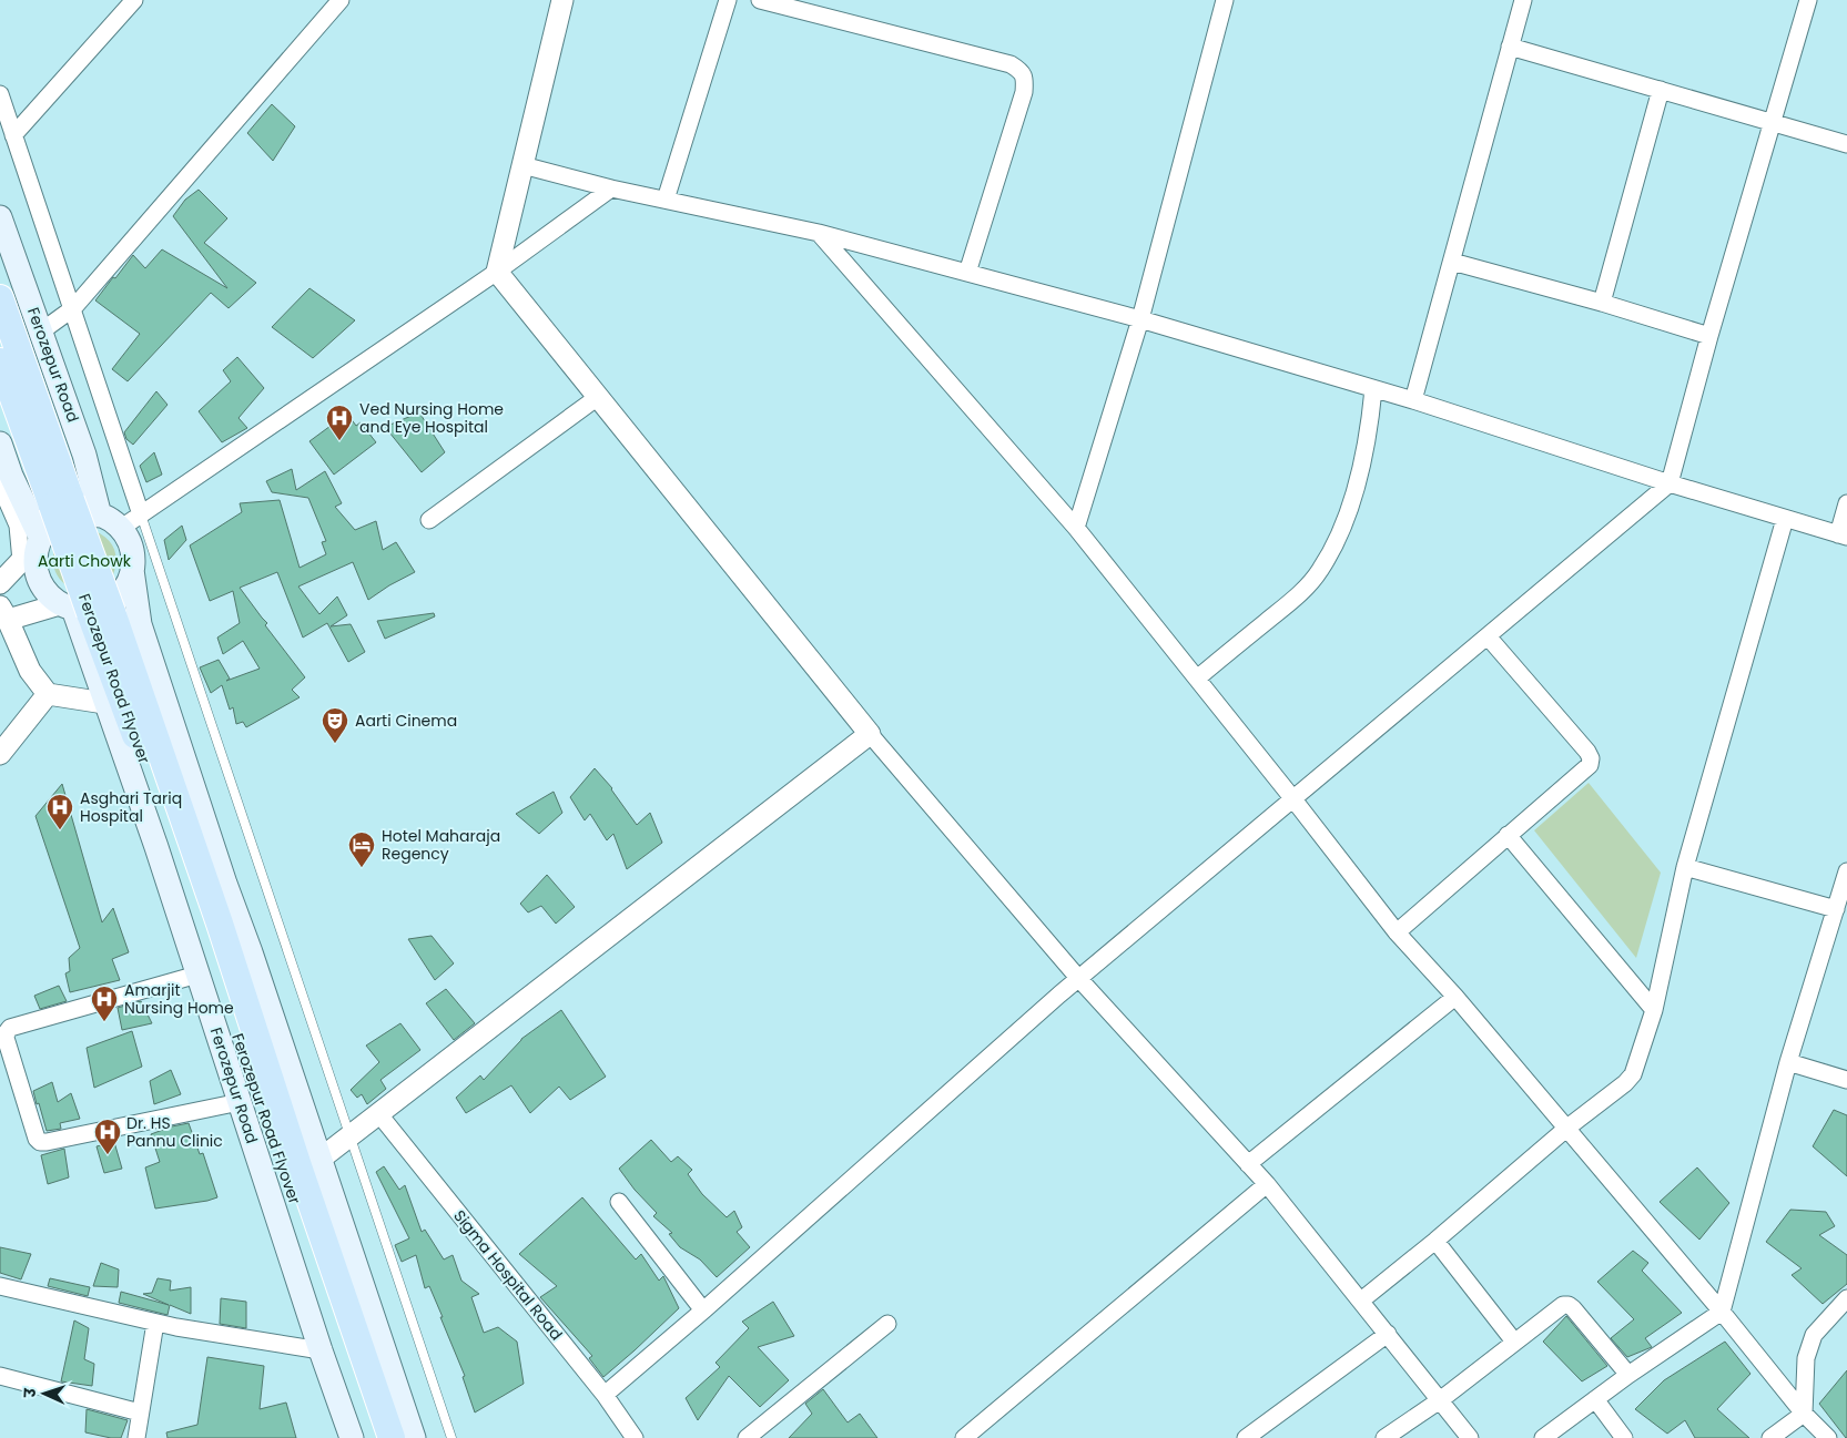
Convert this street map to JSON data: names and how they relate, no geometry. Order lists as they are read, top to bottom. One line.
{"streets":{"main road":["Ferozepur Road","Ferozepur Road Flyover"],"street":["Sigma Hospital Road"]},"parks":["Aarti Chowk"],"places":{"hospital":["Ved Nursing Home and Eye Hospital","Asghari Tariq Hospital","Amarjit Nursing Home","Dr. HS Pannu Clinic"],"theatre":["Aarti Cinema"],"hotel":["Hotel Maharaja Regency"]},"north":"left"}
